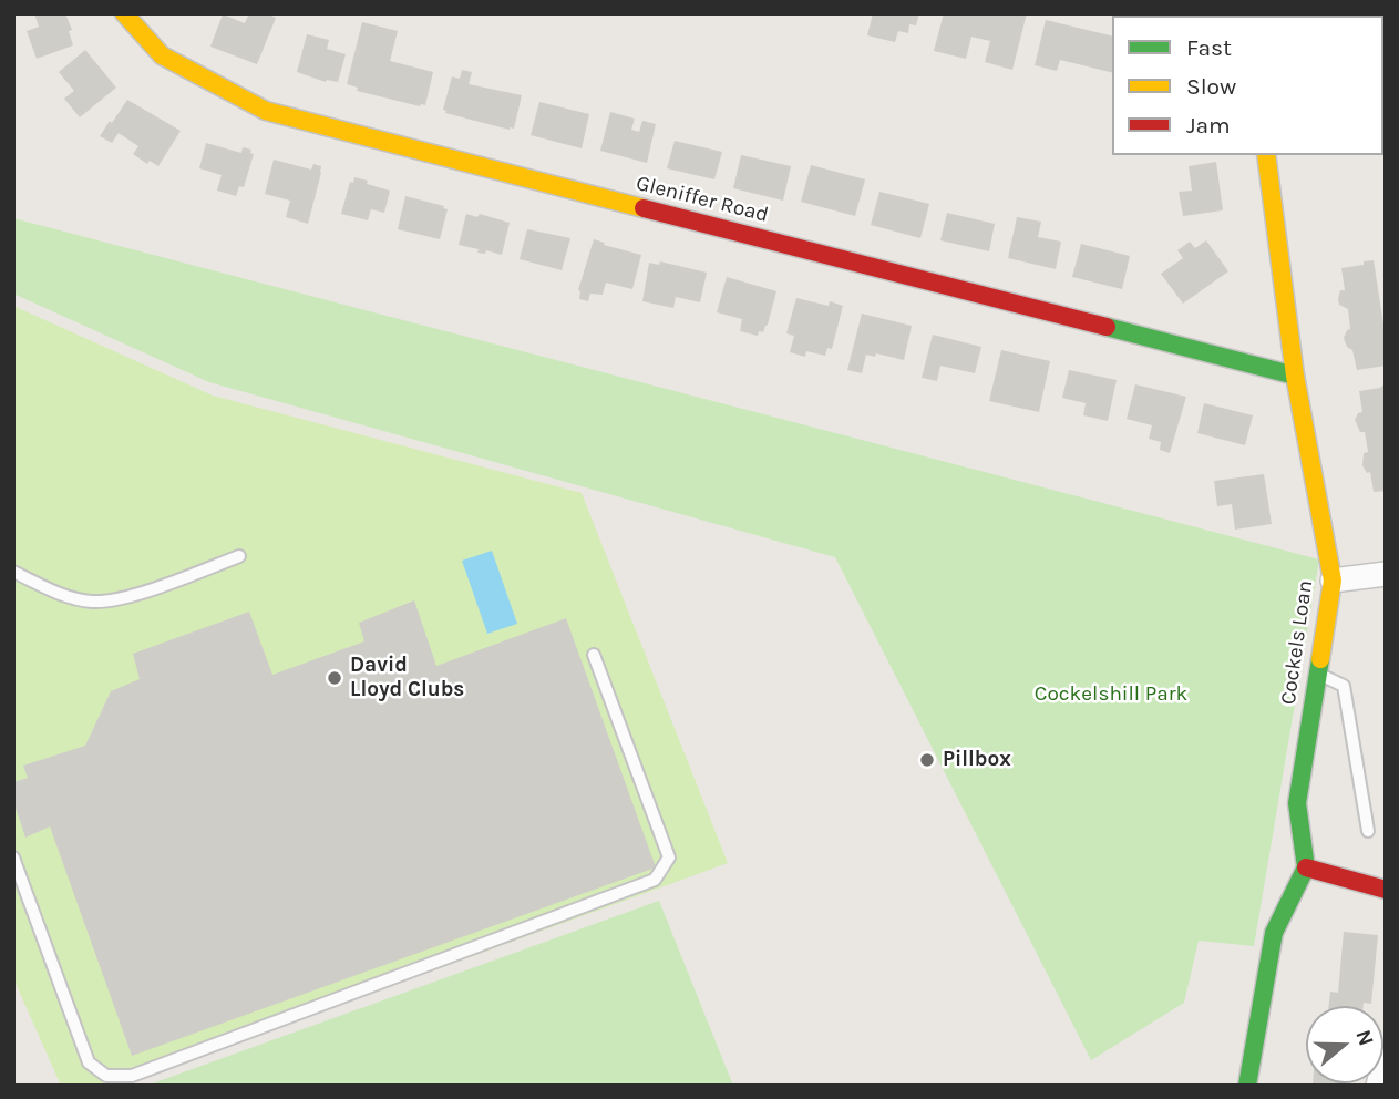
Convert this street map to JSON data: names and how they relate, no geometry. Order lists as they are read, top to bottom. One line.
{"streets":{"street":["Gleniffer Road","Cockels Loan"]},"crossings":[["Gleniffer Road","Cockels Loan"]],"parks":["Cockelshill Park"],"places":["David Lloyd Clubs","Pillbox"],"legend":["Fast","Slow","Jam"],"north":"right"}
